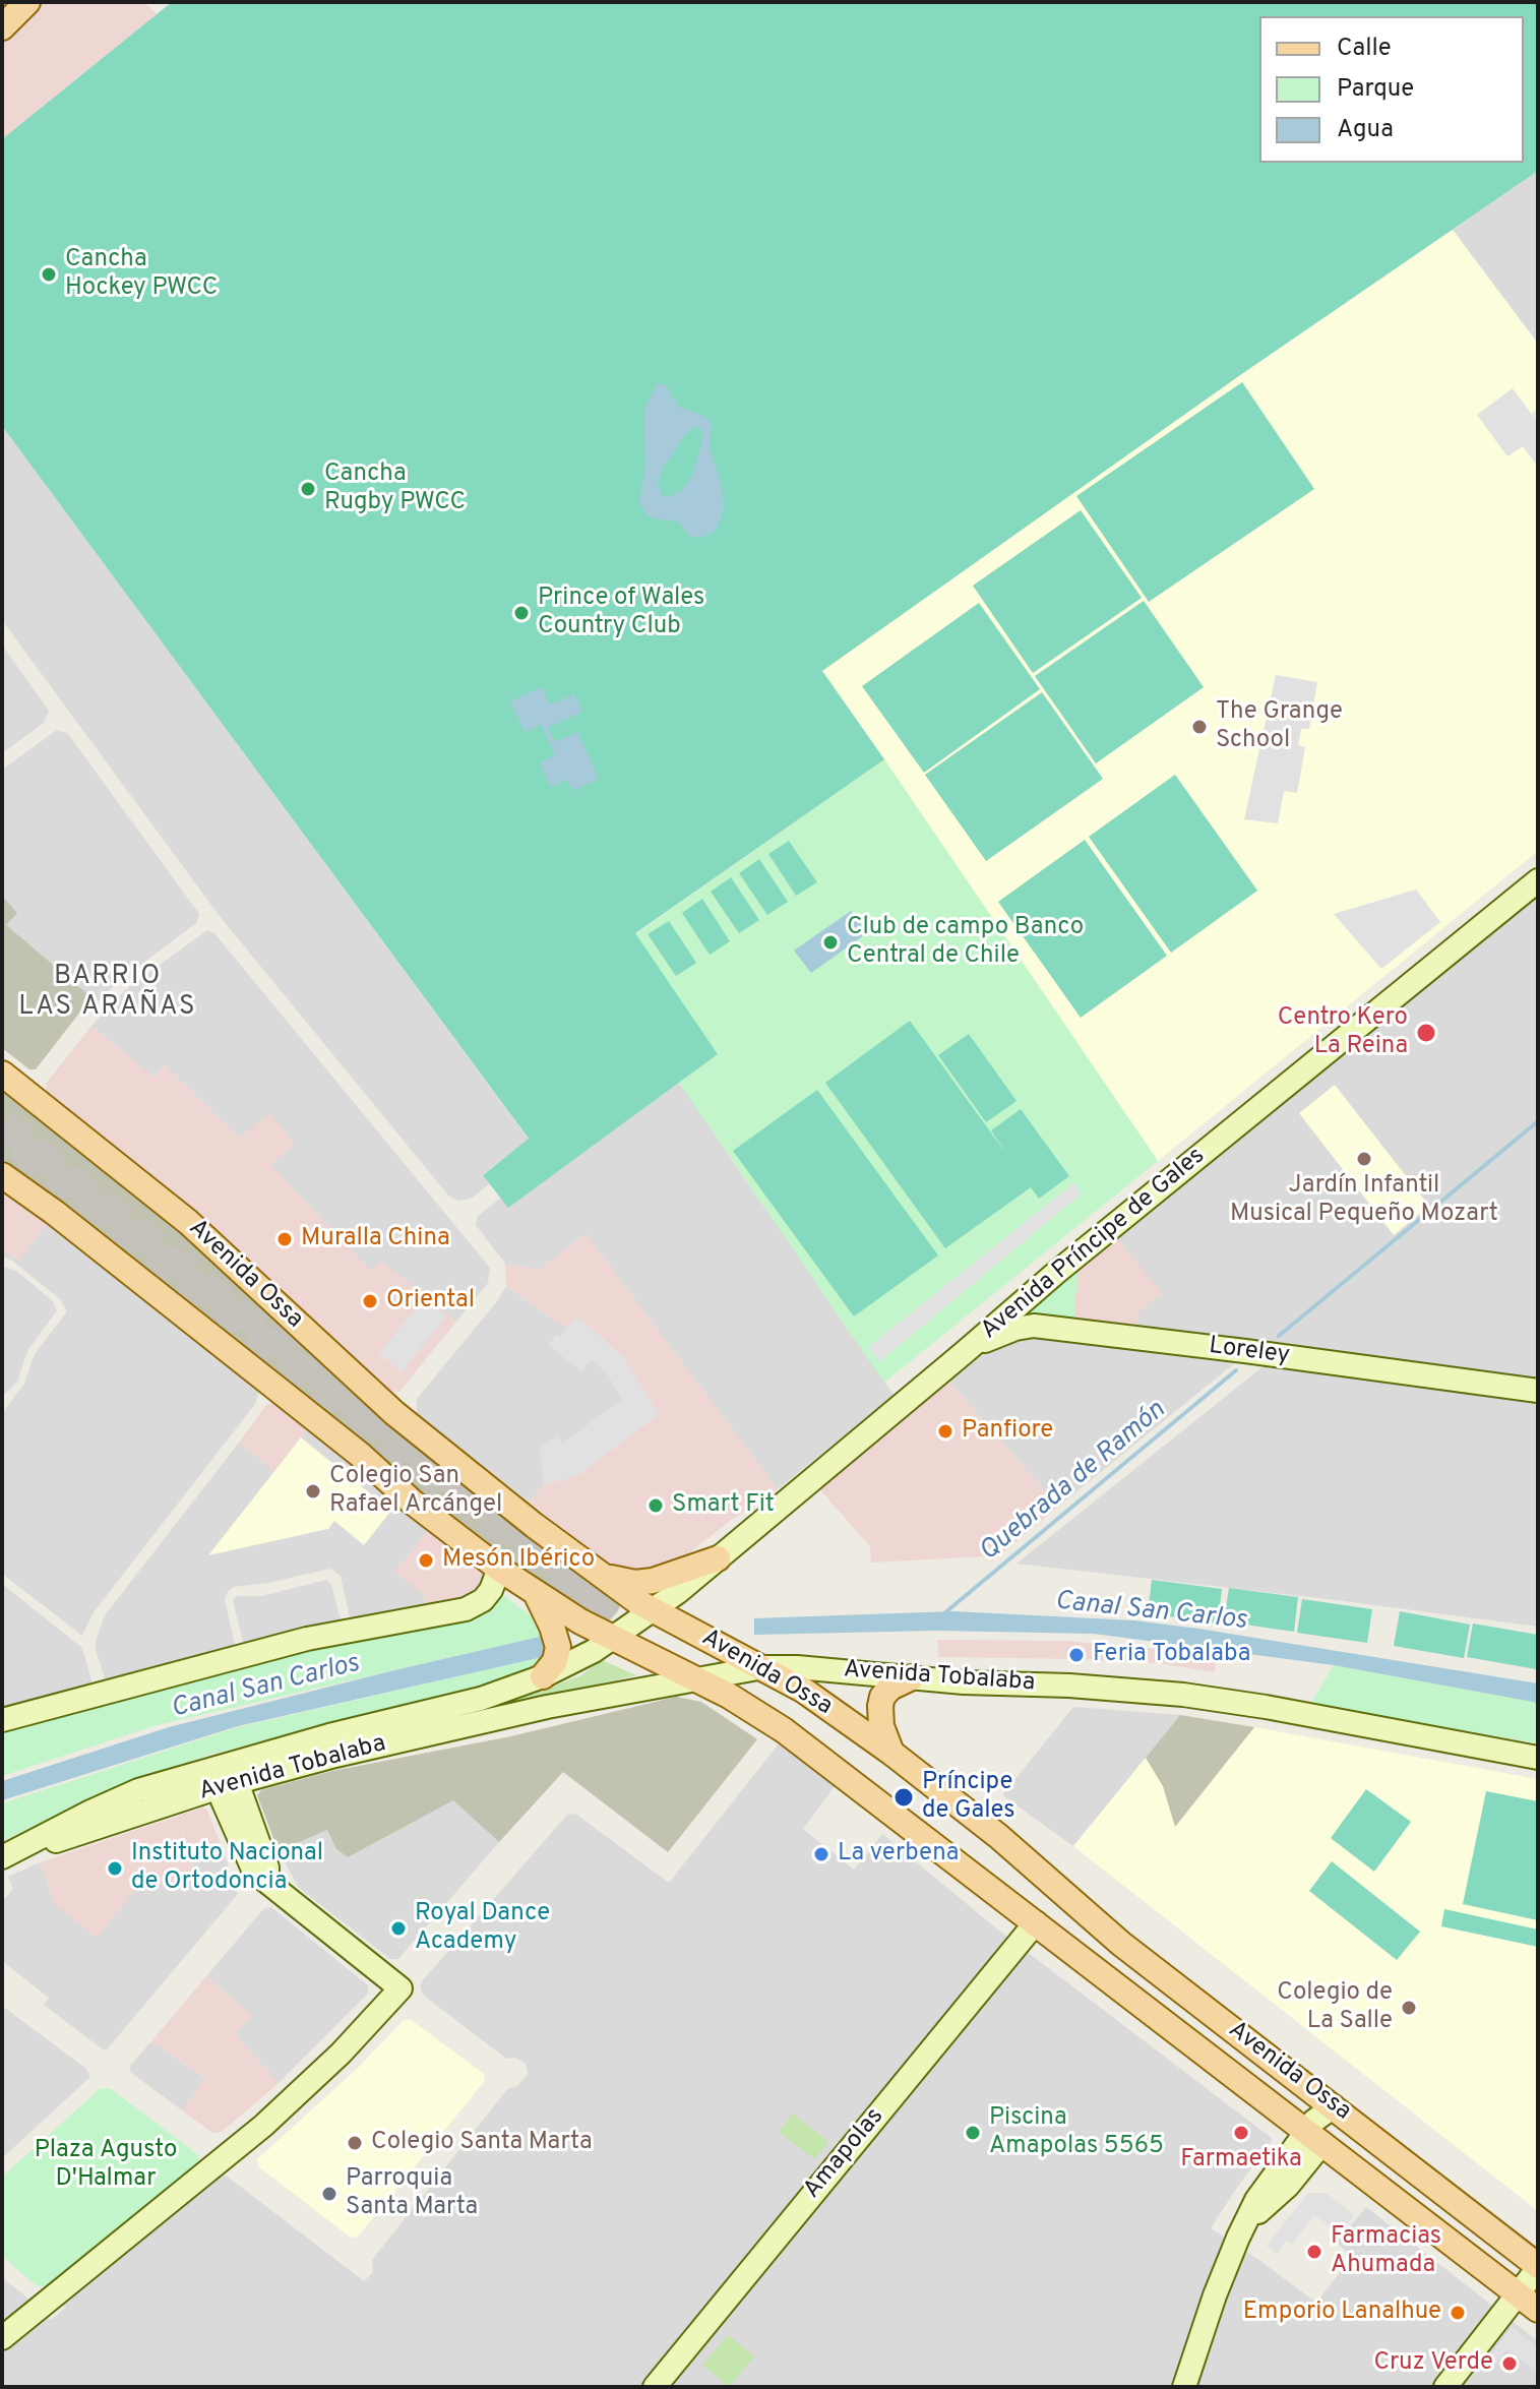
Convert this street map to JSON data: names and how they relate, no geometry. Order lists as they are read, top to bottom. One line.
{"streets":{"main road":["Avenida Príncipe de Gales","Avenida Ossa","Loreley","Avenida Tobalaba","Amapolas"]},"crossings":[["Avenida Príncipe de Gales","Avenida Ossa"],["Avenida Príncipe de Gales","Loreley"],["Avenida Príncipe de Gales","Avenida Tobalaba"],["Avenida Ossa","Avenida Tobalaba"],["Avenida Ossa","Amapolas"]],"districts":["BARRIO LAS ARAÑAS"],"water":["Quebrada de Ramón","Canal San Carlos"],"parks":["Plaza Agusto D'Halmar"],"places":["Cancha Hockey PWCC","Cancha Rugby PWCC","Prince of Wales Country Club","The Grange School","Club de campo Banco Central de Chile","Centro Kero La Reina","Jardín Infantil Musical Pequeño Mozart","Muralla China","Oriental","Panfiore","Colegio San Rafael Arcángel","Smart Fit","Mesón Ibérico","Feria Tobalaba","Príncipe de Gales","La verbena","Instituto Nacional de Ortodoncia","Royal Dance Academy","Colegio de La Salle","Piscina Amapolas 5565","Farmaetika","Colegio Santa Marta","Parroquia Santa Marta","Farmacias Ahumada","Emporio Lanalhue","Cruz Verde"],"legend":["Calle","Parque","Agua"]}
